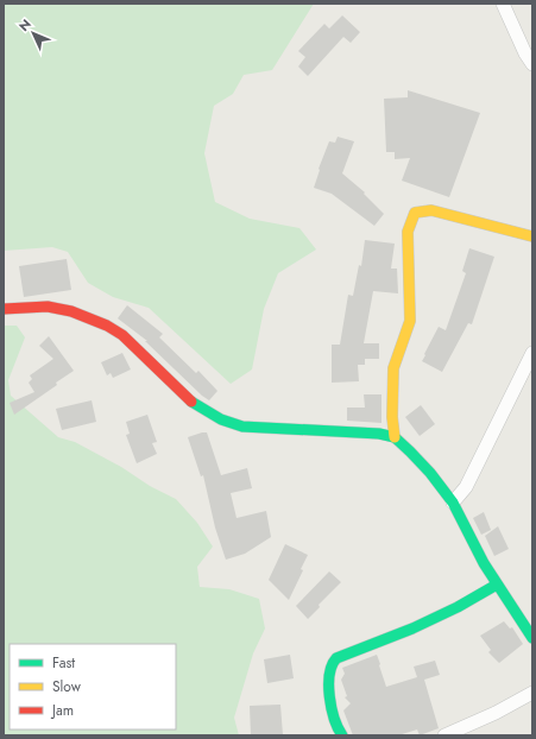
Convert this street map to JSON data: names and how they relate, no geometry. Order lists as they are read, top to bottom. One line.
{"legend":["Fast","Slow","Jam"],"north":"top left"}
